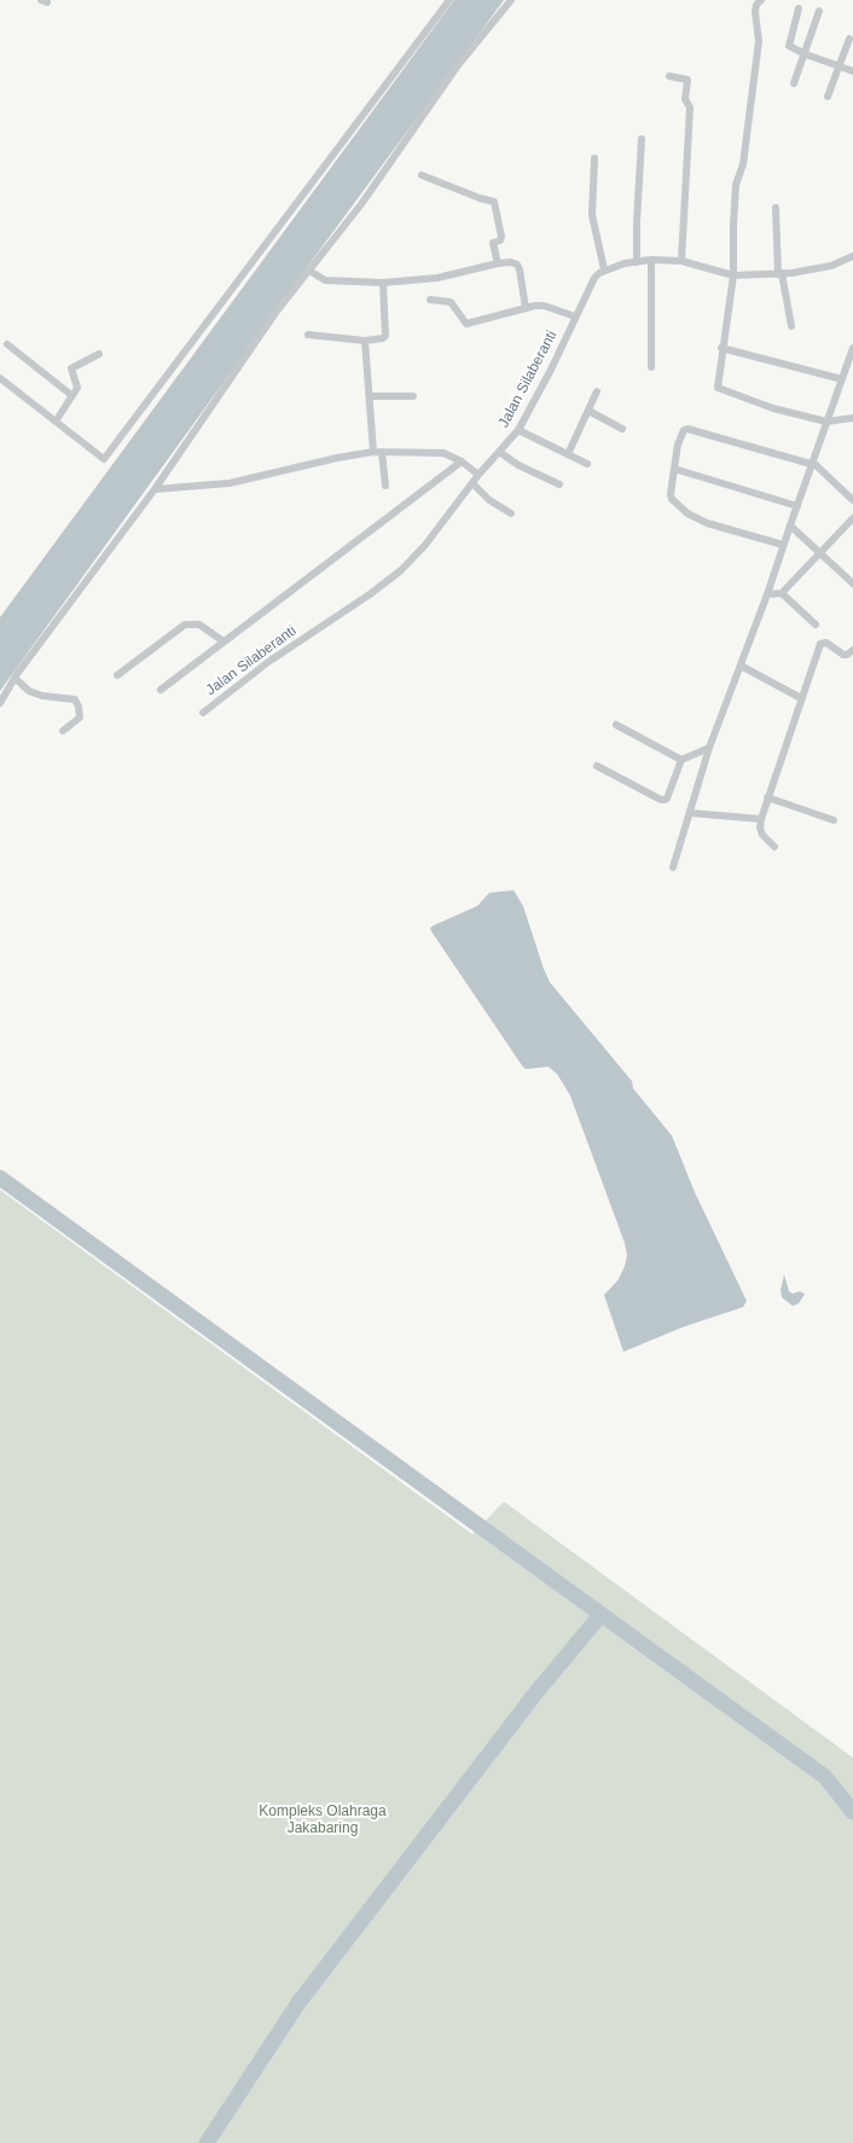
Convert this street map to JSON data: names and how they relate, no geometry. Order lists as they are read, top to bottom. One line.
{"streets":{"street":["Jalan Silaberanti"]},"parks":["Kompleks Olahraga Jakabaring"]}
